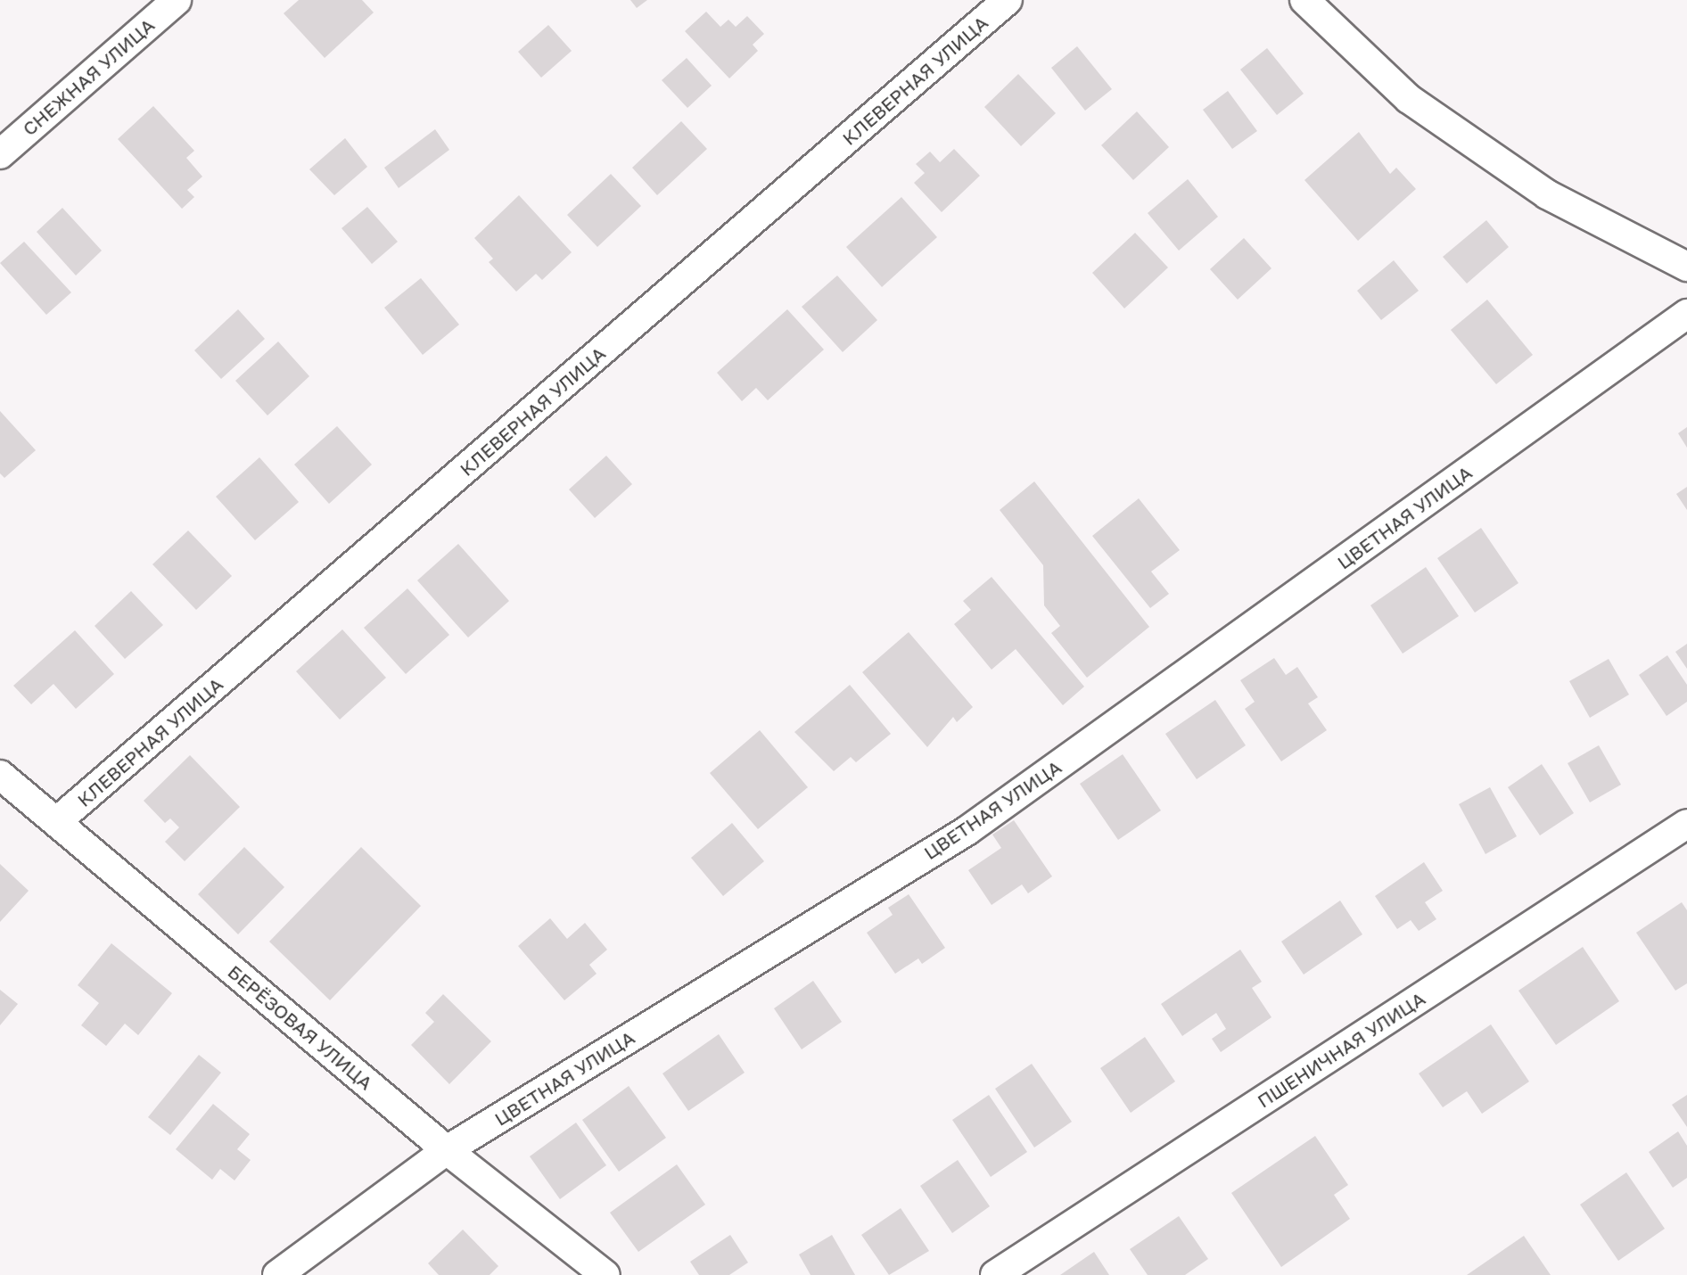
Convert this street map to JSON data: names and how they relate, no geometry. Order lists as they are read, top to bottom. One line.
{"streets":{"street":["СНЕЖНАЯ УЛИЦА","КЛЕВЕРНАЯ УЛИЦА","ЦВЕТНАЯ УЛИЦА","БЕРЁЗОВАЯ УЛИЦА","ПШЕНИЧНАЯ УЛИЦА"]},"crossings":[["КЛЕВЕРНАЯ УЛИЦА","БЕРЁЗОВАЯ УЛИЦА"],["ЦВЕТНАЯ УЛИЦА","БЕРЁЗОВАЯ УЛИЦА"]]}
